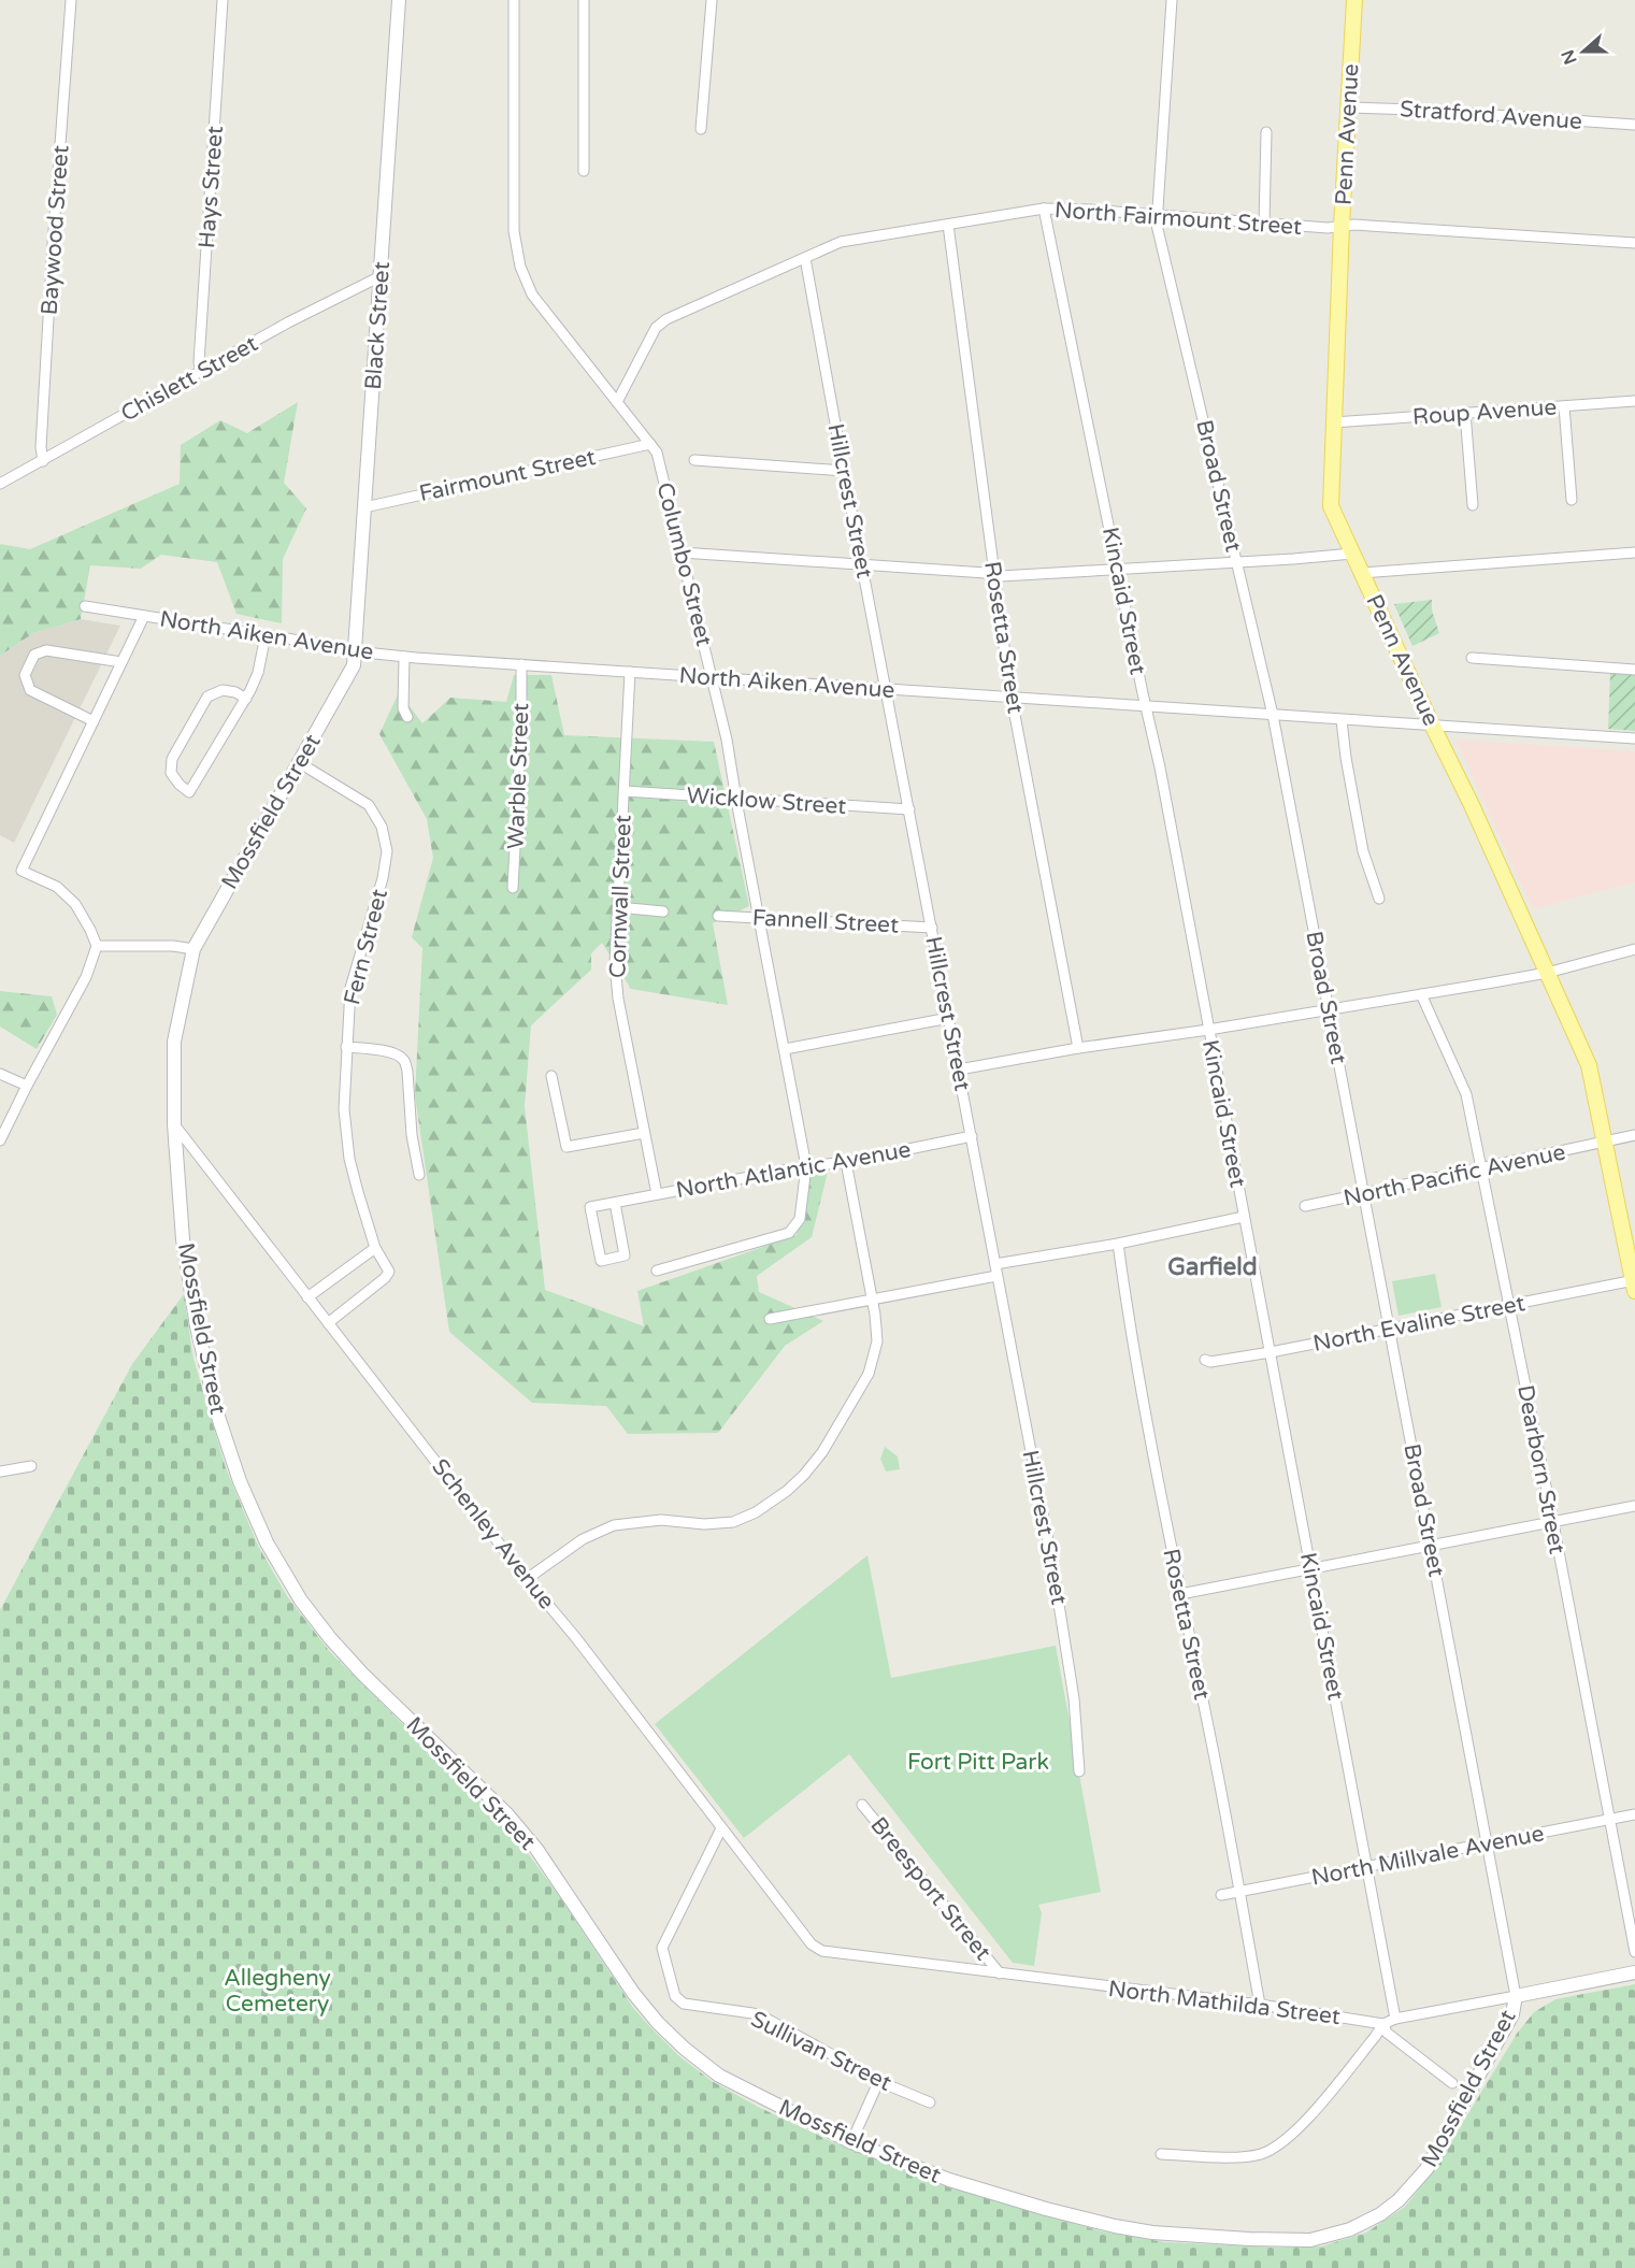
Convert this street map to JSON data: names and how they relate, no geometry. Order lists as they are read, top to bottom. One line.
{"streets":{"main road":["Penn Avenue"],"street":["Stratford Avenue","Hays Street","North Fairmount Street","Baywood Street","Black Street","Chislett Street","Roup Avenue","Fairmount Street","Broad Street","Hillcrest Street","Columbo Street","Kincaid Street","North Aiken Avenue","Rosetta Street","Warble Street","Wicklow Street","Mossfield Street","Cornwall Street","Fannell Street","Fern Street","North Atlantic Avenue","North Pacific Avenue","North Evaline Street","Dearborn Street","Schenley Avenue","North Millvale Avenue","Breesport Street","North Mathilda Street","Sullivan Street"]},"crossings":[["Stratford Avenue","Penn Avenue"],["Penn Avenue","North Fairmount Street"],["Penn Avenue","Roup Avenue"],["Penn Avenue","North Aiken Avenue"],["Penn Avenue","North Pacific Avenue"],["Penn Avenue","North Evaline Street"],["Hays Street","Chislett Street"],["North Fairmount Street","Broad Street"],["North Fairmount Street","Hillcrest Street"],["North Fairmount Street","Columbo Street"],["North Fairmount Street","Kincaid Street"],["North Fairmount Street","Rosetta Street"],["Baywood Street","Chislett Street"],["Black Street","Chislett Street"],["Black Street","Fairmount Street"],["Black Street","North Aiken Avenue"],["Black Street","Mossfield Street"],["Fairmount Street","Columbo Street"],["Broad Street","North Aiken Avenue"],["Broad Street","Mossfield Street"],["Broad Street","North Pacific Avenue"],["Broad Street","North Evaline Street"],["Broad Street","North Millvale Avenue"],["Broad Street","North Mathilda Street"],["Hillcrest Street","North Aiken Avenue"],["Hillcrest Street","Wicklow Street"],["Hillcrest Street","Fannell Street"],["Hillcrest Street","North Atlantic Avenue"],["Columbo Street","North Aiken Avenue"],["Columbo Street","Wicklow Street"],["Columbo Street","Fannell Street"],["Columbo Street","North Atlantic Avenue"],["Kincaid Street","North Aiken Avenue"],["Kincaid Street","North Evaline Street"],["Kincaid Street","North Millvale Avenue"],["Kincaid Street","North Mathilda Street"],["North Aiken Avenue","Rosetta Street"],["North Aiken Avenue","Warble Street"],["North Aiken Avenue","Mossfield Street"],["North Aiken Avenue","Cornwall Street"],["Rosetta Street","North Millvale Avenue"],["Rosetta Street","North Mathilda Street"],["Wicklow Street","Cornwall Street"],["Mossfield Street","Fern Street"],["Mossfield Street","Schenley Avenue"],["Mossfield Street","North Mathilda Street"],["Cornwall Street","North Atlantic Avenue"],["Fern Street","Schenley Avenue"],["North Pacific Avenue","Dearborn Street"],["North Evaline Street","Dearborn Street"],["Dearborn Street","North Millvale Avenue"],["Schenley Avenue","North Mathilda Street"],["Schenley Avenue","Sullivan Street"],["Breesport Street","North Mathilda Street"]],"districts":["Garfield"],"parks":["Fort Pitt Park","Allegheny Cemetery"],"north":"left"}
